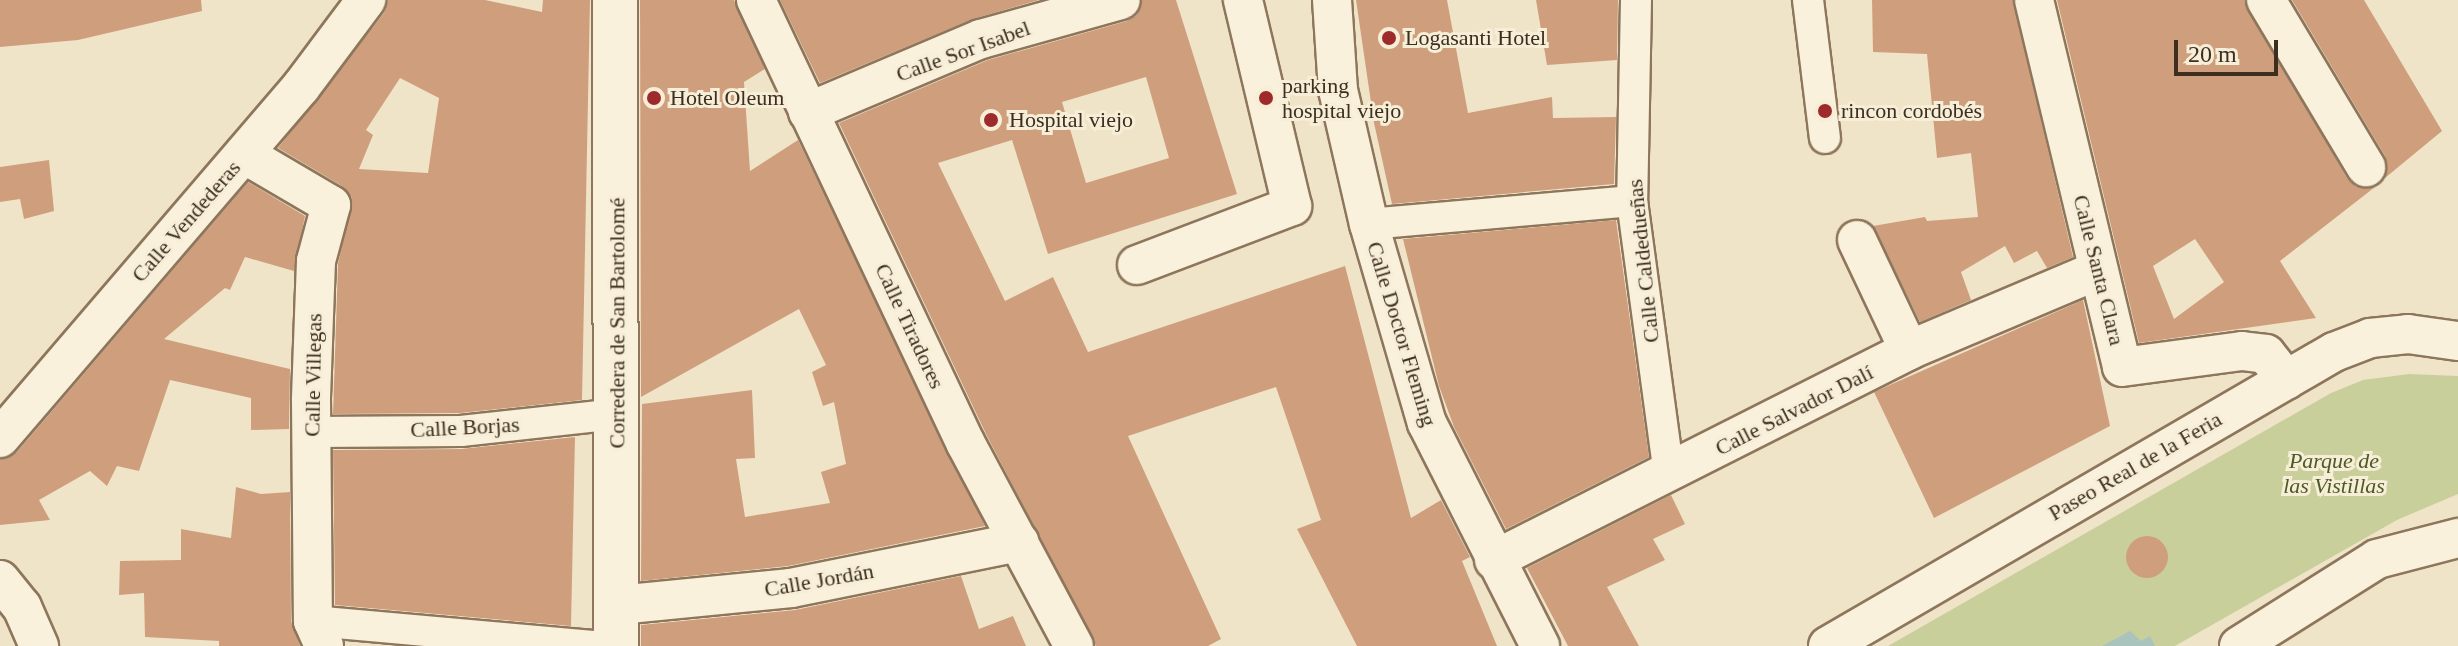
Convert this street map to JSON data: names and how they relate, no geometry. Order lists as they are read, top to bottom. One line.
{"streets":{"street":["Calle Sor Isabel","Calle Vendederas","Calle Caldedueñas","Calle Santa Clara","Corredera de San Bartolomé","Calle Tiradores","Calle Doctor Fleming","Calle Villegas","Calle Salvador Dalí","Calle Borjas","Paseo Real de la Feria","Calle Jordán"]},"crossings":[["Calle Sor Isabel","Calle Tiradores"],["Calle Vendederas","Calle Villegas"],["Calle Caldedueñas","Calle Salvador Dalí"],["Calle Santa Clara","Calle Salvador Dalí"],["Calle Santa Clara","Paseo Real de la Feria"],["Corredera de San Bartolomé","Calle Borjas"],["Corredera de San Bartolomé","Calle Jordán"],["Calle Tiradores","Calle Jordán"],["Calle Doctor Fleming","Calle Salvador Dalí"],["Calle Villegas","Calle Borjas"]],"parks":["Parque de las Vistillas"],"places":["Logasanti Hotel","Hotel Oleum","parking hospital viejo","rincon cordobés","Hospital viejo"],"scale_bar":"20 m"}
